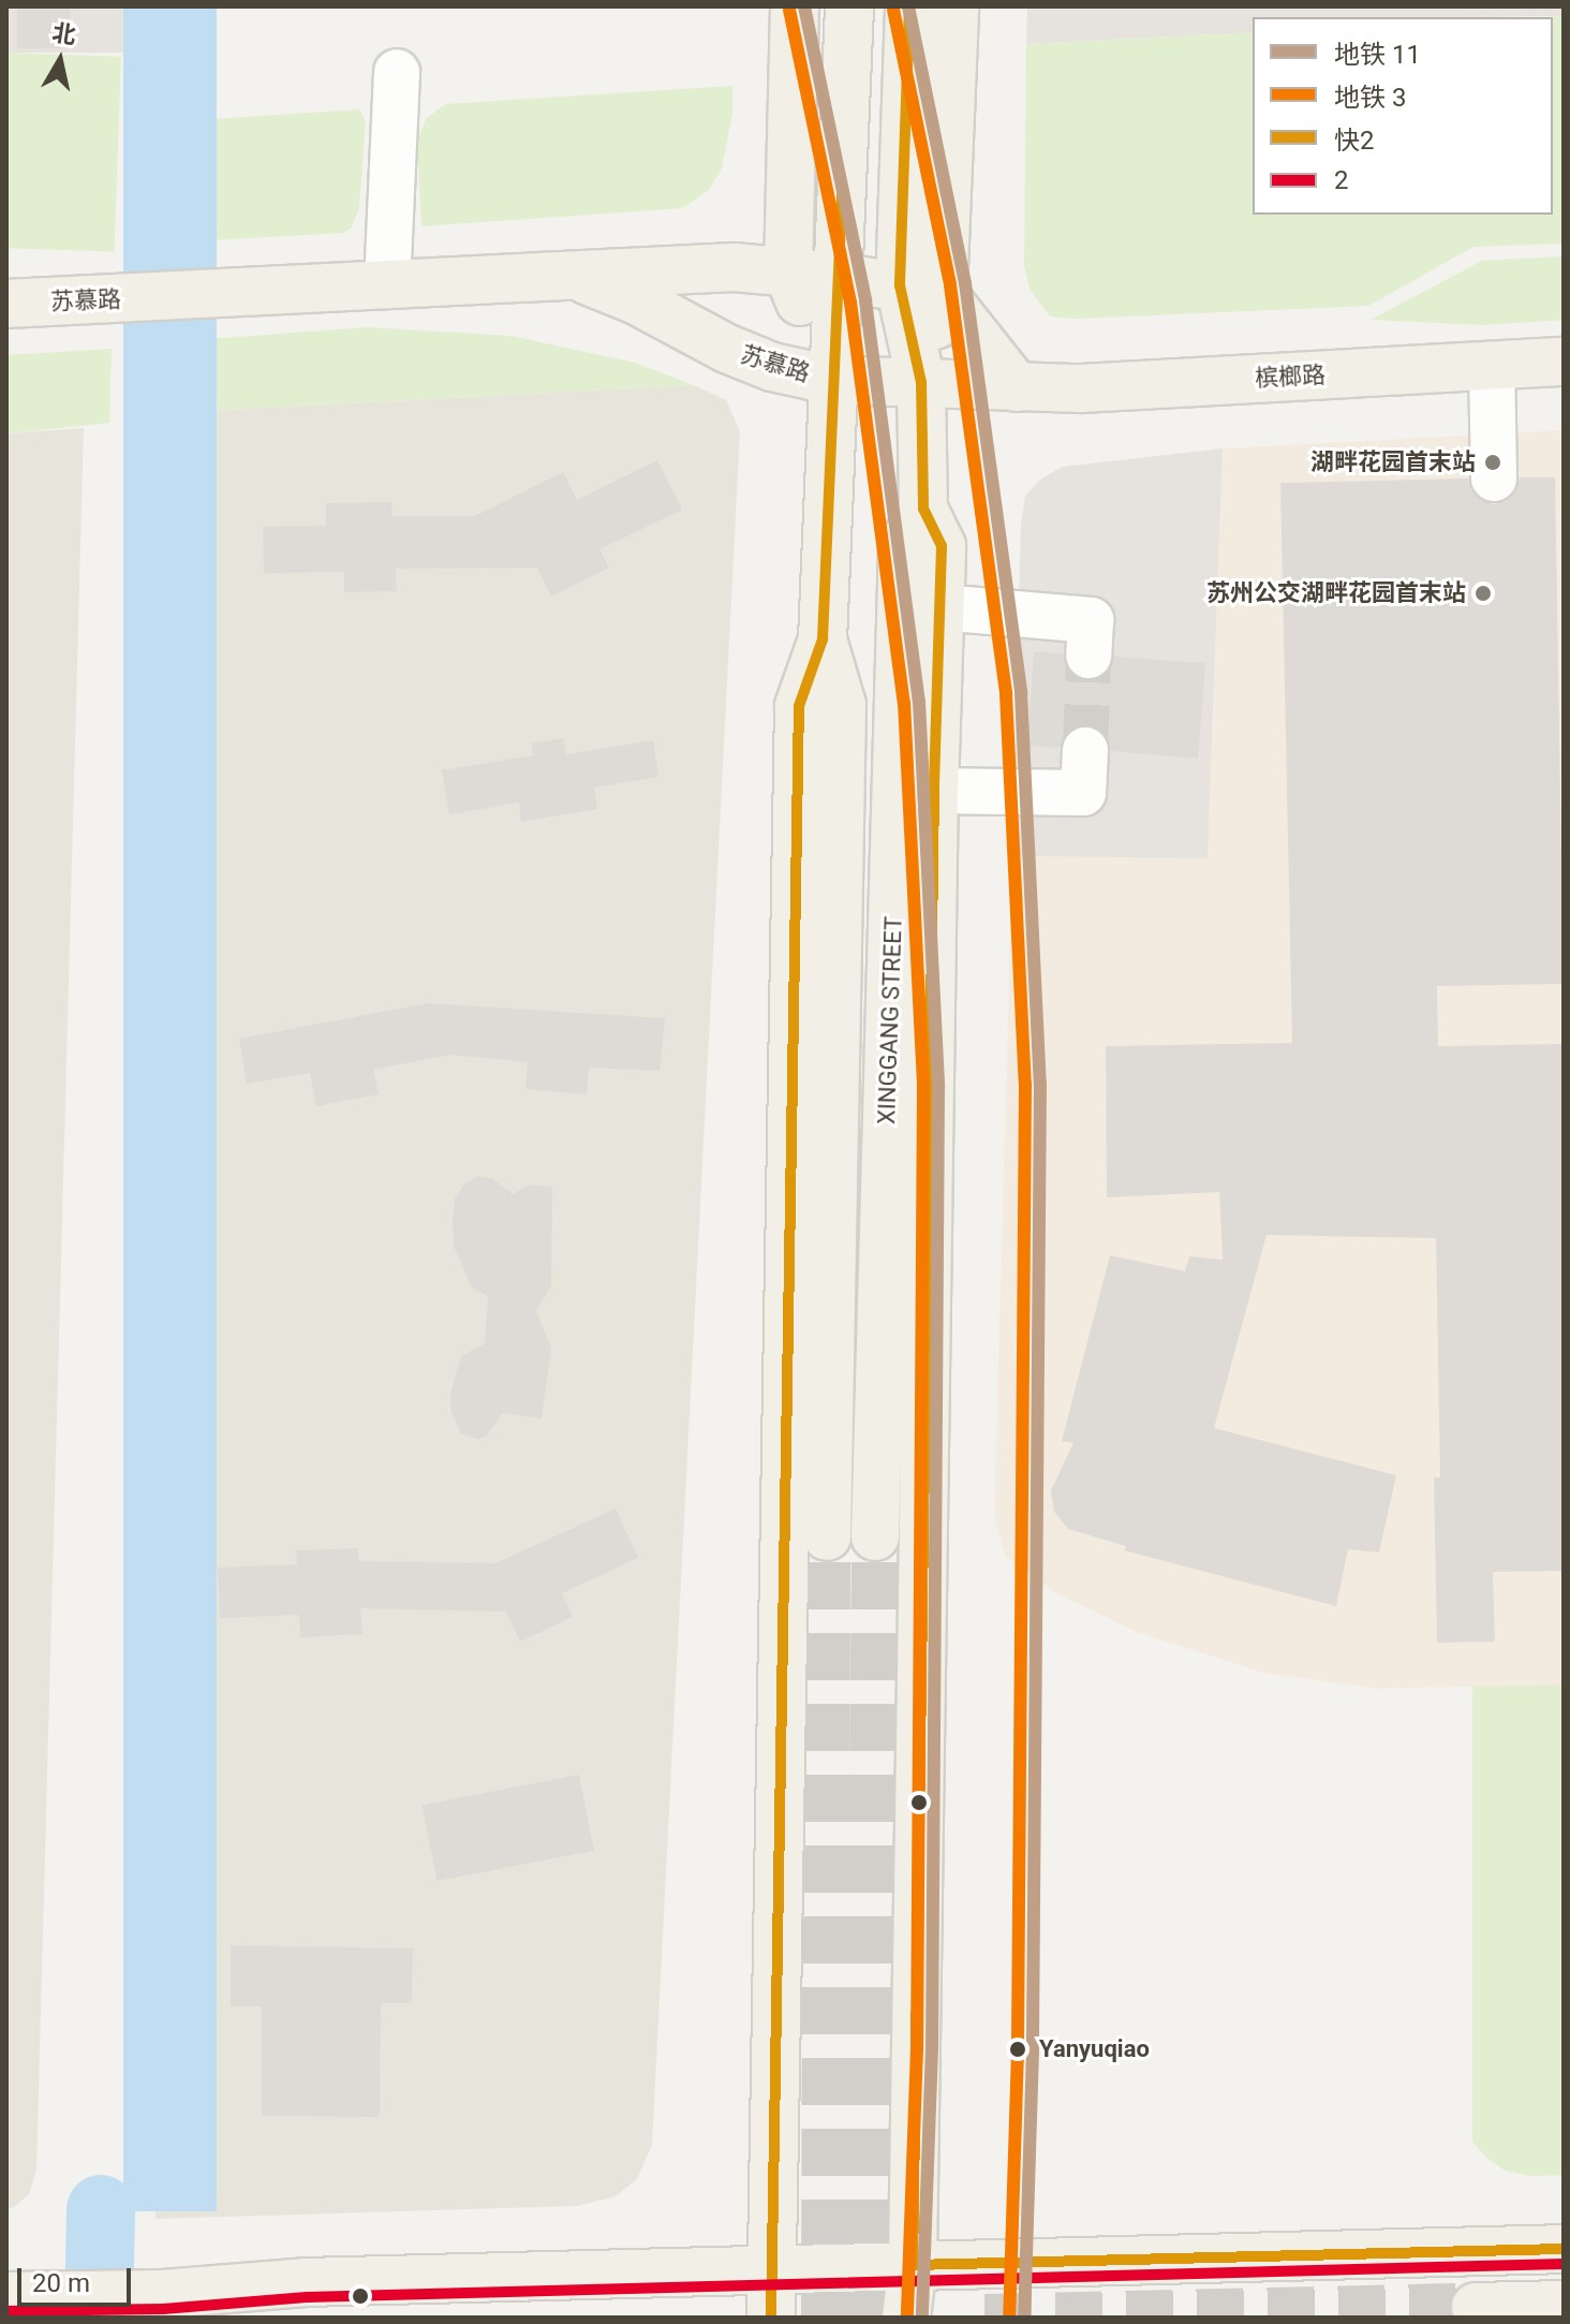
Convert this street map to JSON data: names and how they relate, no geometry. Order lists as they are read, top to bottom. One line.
{"streets":{"main road":["苏慕路","槟榔路","XINGGANG STREET"]},"crossings":[["苏慕路","槟榔路"],["苏慕路","XINGGANG STREET"]],"places":["湖畔花园首末站","苏州公交湖畔花园首末站","Yanyuqiao"],"lines":["metro line 11","transit line 快2","metro line 3","transit line 2"],"legend":["地铁 11","地铁 3","快2","2"],"scale_bar":"20 m","north":"top"}
